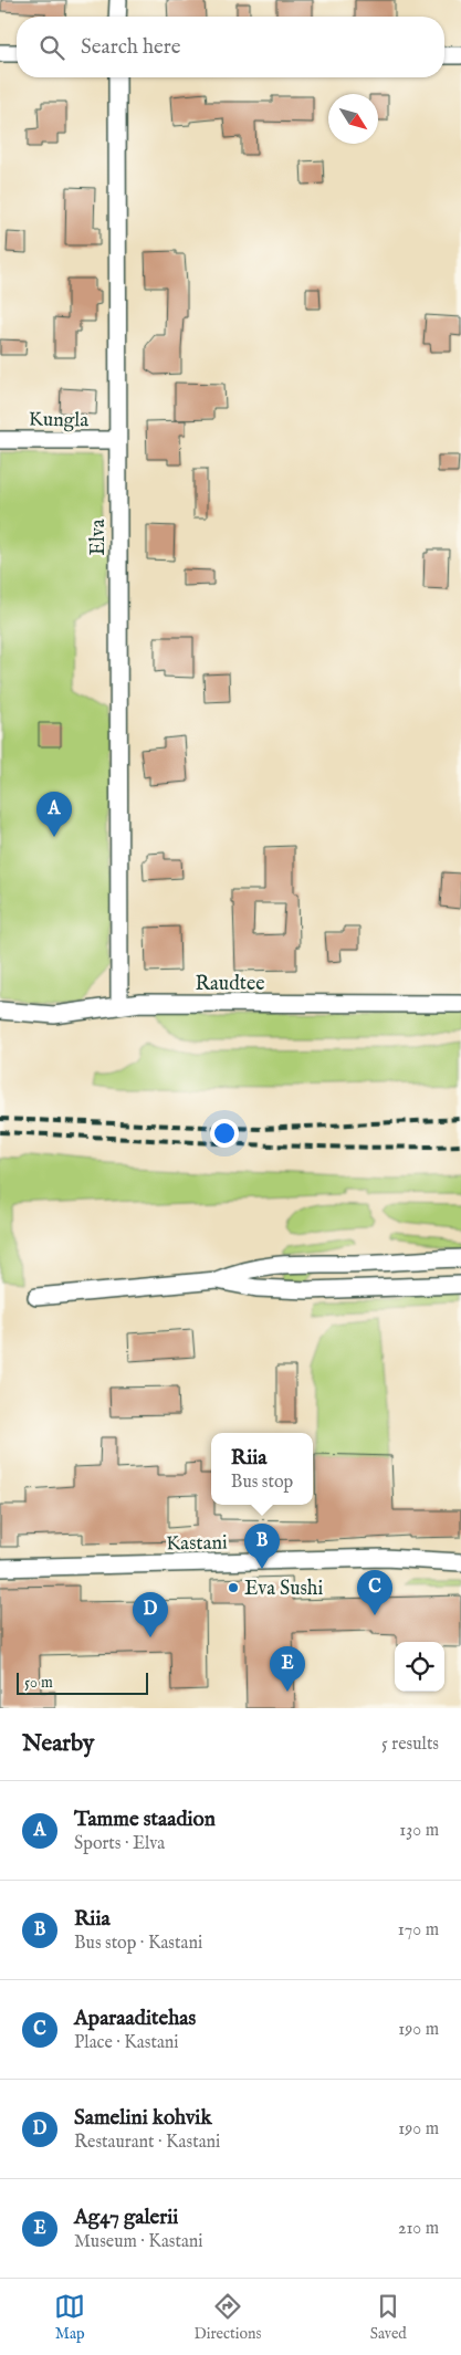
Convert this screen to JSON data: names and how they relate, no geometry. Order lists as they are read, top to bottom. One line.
{"streets":{"street":["Kungla","Elva","Raudtee","Kastani"]},"crossings":[["Kungla","Elva"],["Elva","Raudtee"]],"places":["Eva Sushi"],"scale_bar":"50 m","north":"bottom right","page":{"search":"Search here","pins":["A","B","C","D","E"],"popup":["Riia","Bus stop"],"scale":"50 m","heading":["Nearby","5 results"],"list":[{"mark":"A","name":"Tamme staadion","note":"Sports · Elva","value":"130 m"},{"mark":"B","name":"Riia","note":"Bus stop · Kastani","value":"170 m"},{"mark":"C","name":"Aparaaditehas","note":"Place · Kastani","value":"190 m"},{"mark":"D","name":"Samelini kohvik","note":"Restaurant · Kastani","value":"190 m"},{"mark":"E","name":"Ag47 galerii","note":"Museum · Kastani","value":"210 m"}],"nav":["Map","Directions","Saved"]}}
